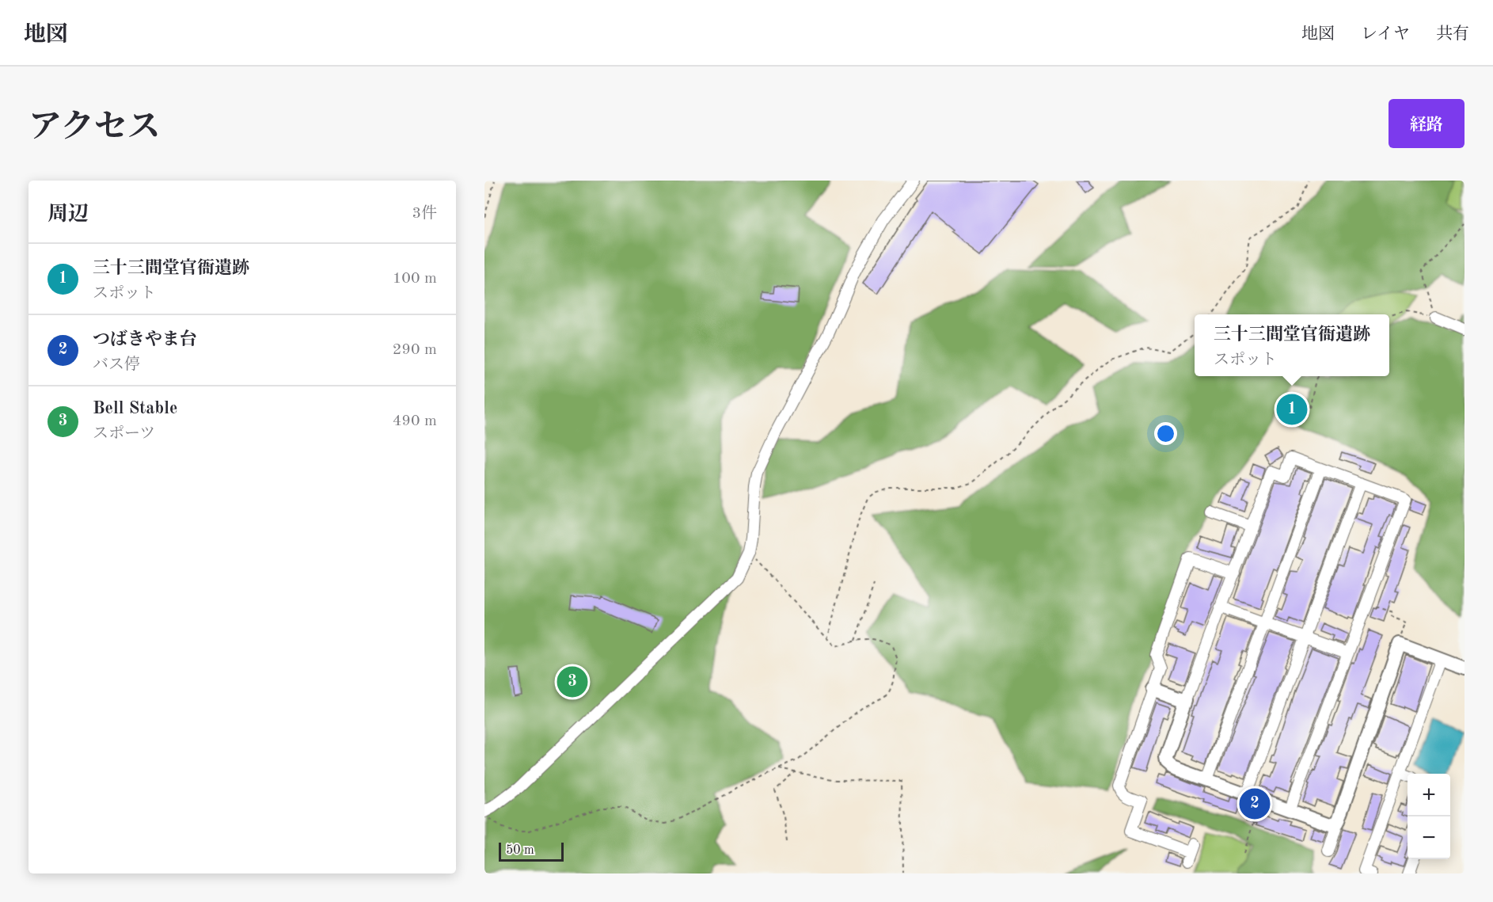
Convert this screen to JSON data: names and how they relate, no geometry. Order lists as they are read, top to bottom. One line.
{"scale_bar":"50 m","page":{"header":"地図","nav":["地図","レイヤ","共有"],"title":"アクセス","buttons":"経路","heading":["周辺","3件"],"list":[{"mark":"1","name":"三十三間堂官衙遺跡","note":"スポット","value":"100 m"},{"mark":"2","name":"つばきやま台","note":"バス停","value":"290 m"},{"mark":"3","name":"Bell Stable","note":"スポーツ","value":"490 m"}],"popup":["三十三間堂官衙遺跡","スポット"],"pins":["1","3","2"],"map_buttons":["+","−"],"scale":"50 m"}}
